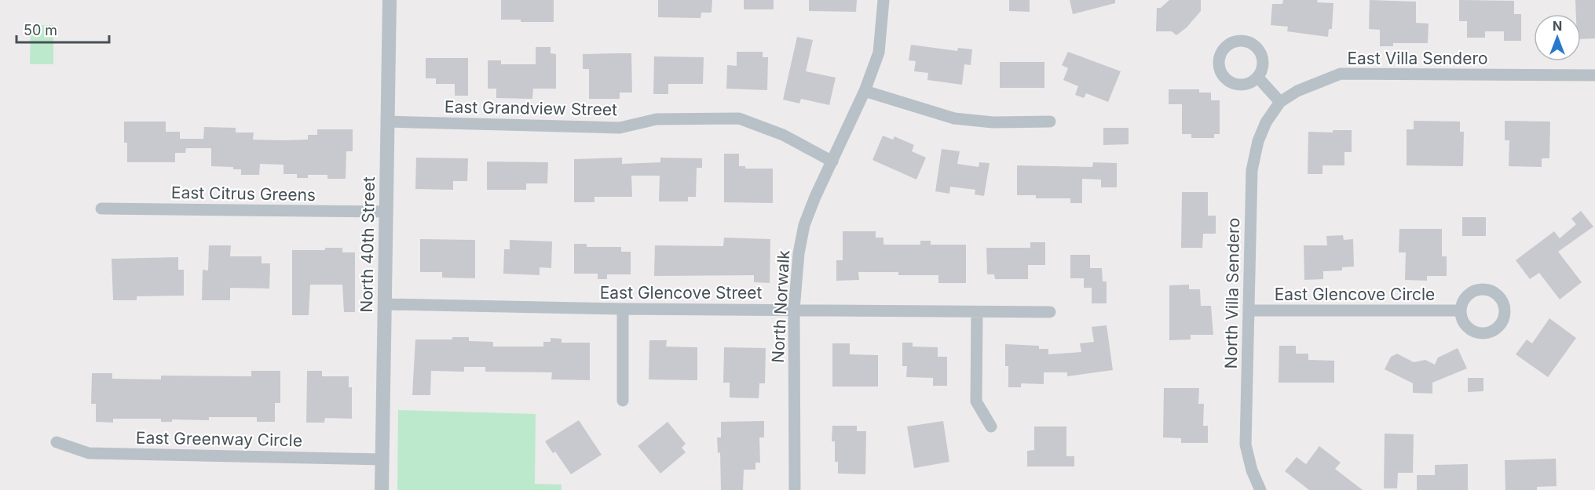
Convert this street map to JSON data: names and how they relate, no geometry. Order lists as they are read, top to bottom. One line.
{"streets":{"street":["East Villa Sendero","East Grandview Street","East Citrus Greens","North 40th Street","East Glencove Street","North Villa Sendero","East Glencove Circle","North Norwalk","East Greenway Circle"]},"crossings":[["East Villa Sendero","North Villa Sendero"],["East Grandview Street","North 40th Street"],["East Grandview Street","North Norwalk"],["East Citrus Greens","North 40th Street"],["North 40th Street","East Glencove Street"],["North 40th Street","East Greenway Circle"],["East Glencove Street","North Norwalk"],["North Villa Sendero","East Glencove Circle"]],"scale_bar":"50 m","north":"top"}
